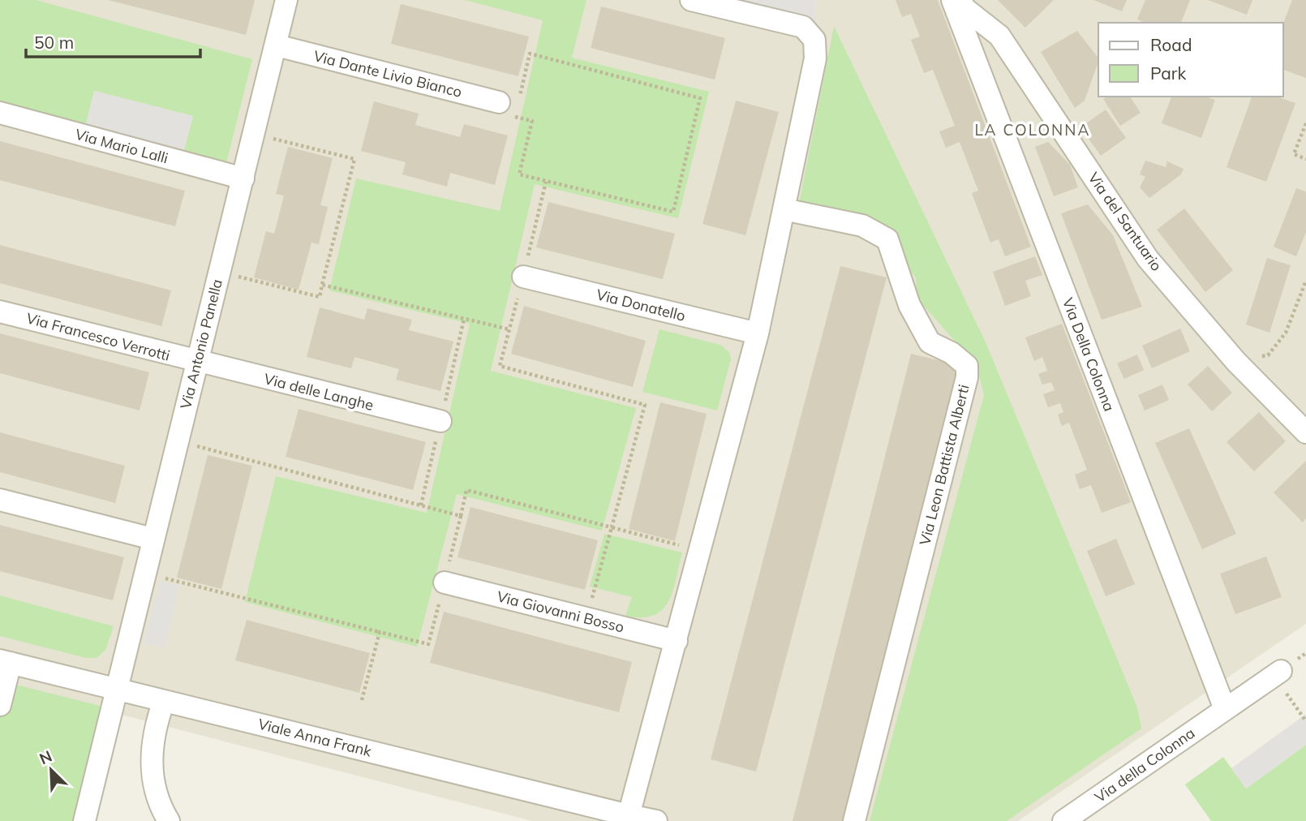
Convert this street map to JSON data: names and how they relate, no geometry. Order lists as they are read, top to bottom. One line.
{"streets":{"street":["Via Dante Livio Bianco","Via Mario Lalli","Via del Santuario","Via Donatello","Via Francesco Verrotti","Via Antonio Panella","Via Della Colonna","Via delle Langhe","Via Leon Battista Alberti","Via Giovanni Bosso","Viale Anna Frank","Via della Colonna"]},"crossings":[["Via Dante Livio Bianco","Via Antonio Panella"],["Via Mario Lalli","Via Antonio Panella"],["Via Francesco Verrotti","Via Antonio Panella"],["Via Francesco Verrotti","Via delle Langhe"],["Via Antonio Panella","Via delle Langhe"],["Via Antonio Panella","Viale Anna Frank"],["Via Della Colonna","Via della Colonna"]],"districts":["LA COLONNA"],"legend":["Road","Park"],"scale_bar":"50 m","north":"top left"}
